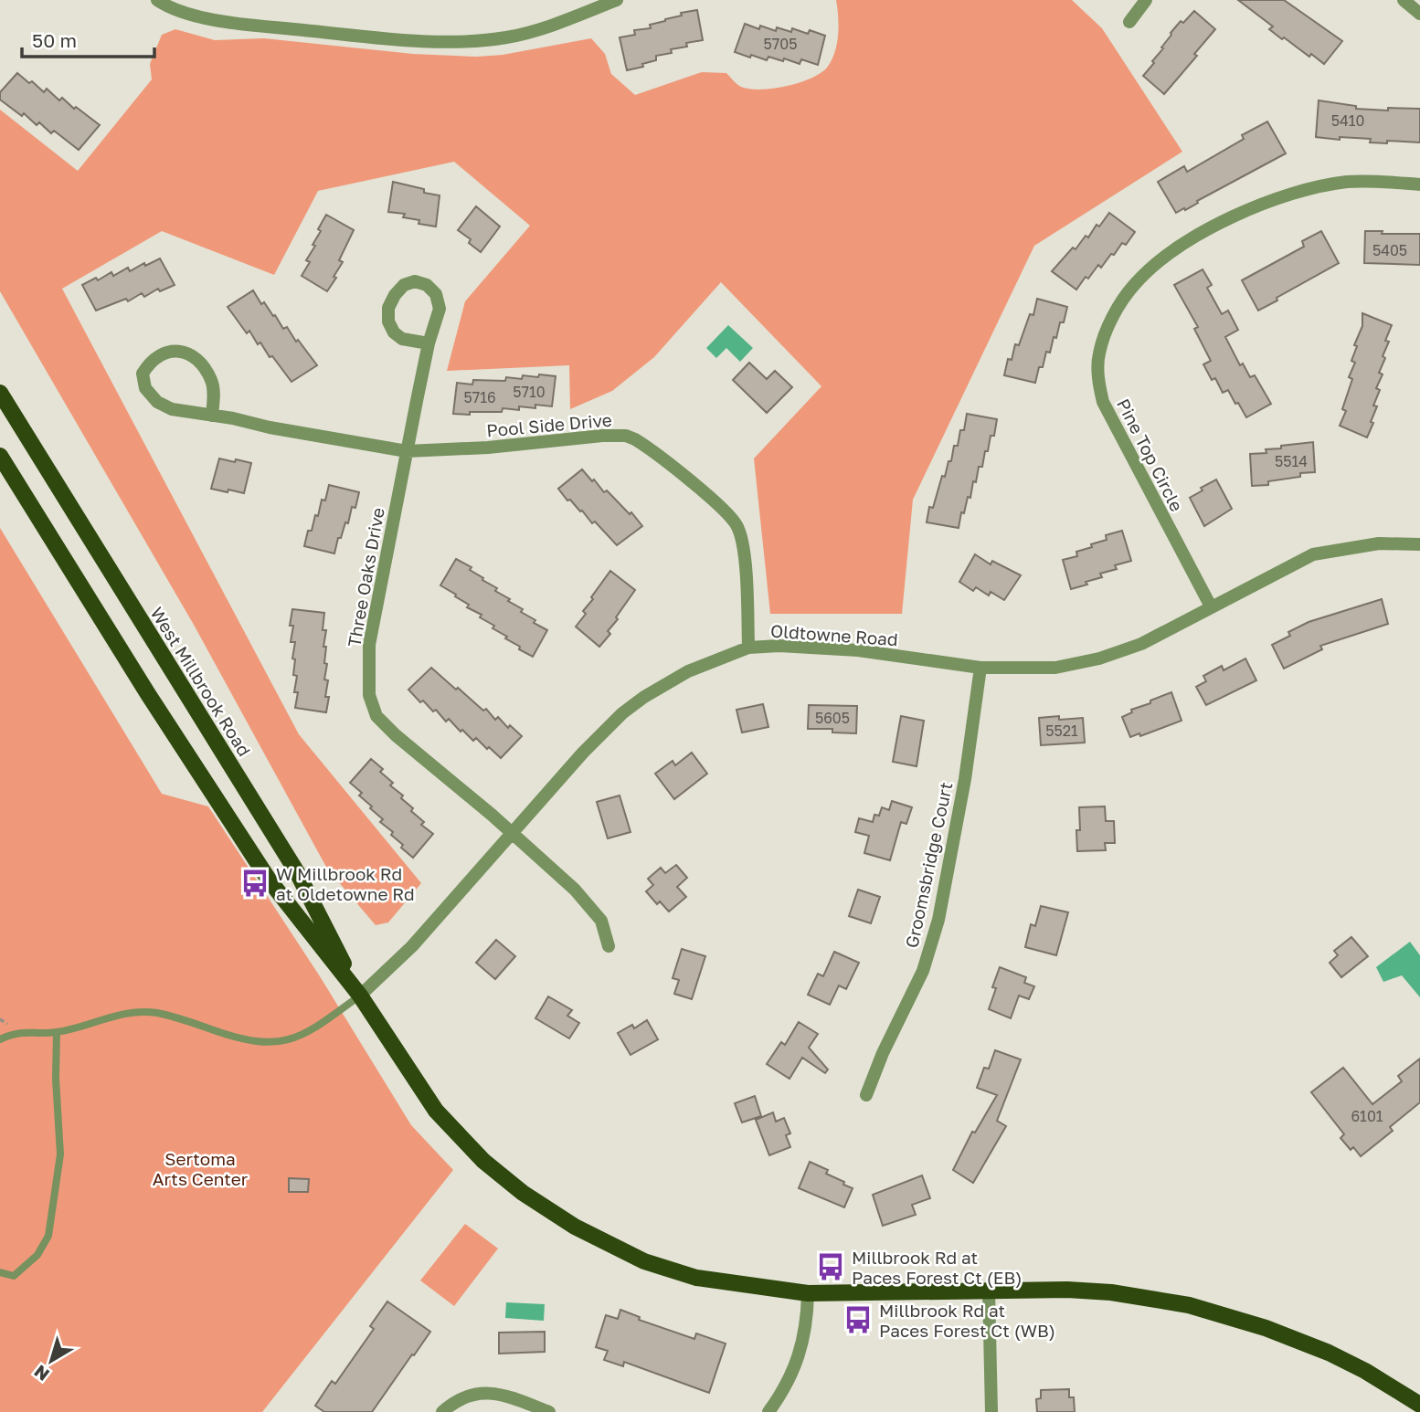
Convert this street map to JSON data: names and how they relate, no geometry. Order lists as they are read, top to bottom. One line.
{"streets":{"main road":["West Millbrook Road"],"street":["Pool Side Drive","Pine Top Circle","Three Oaks Drive","Oldtowne Road","Groomsbridge Court"]},"crossings":[["Pool Side Drive","Three Oaks Drive"],["Pool Side Drive","Oldtowne Road"],["Pine Top Circle","Oldtowne Road"],["Three Oaks Drive","Oldtowne Road"],["Oldtowne Road","West Millbrook Road"],["Oldtowne Road","Groomsbridge Court"]],"parks":["Sertoma Arts Center"],"places":{"bus stop":["W Millbrook Rd at Oldetowne Rd","Millbrook Rd at Paces Forest Ct (EB)","Millbrook Rd at Paces Forest Ct (WB)"]},"house_numbers":["5705","5410","5405","5710","5716","5514","5605","5521","6101"],"scale_bar":"50 m","north":"bottom left"}
